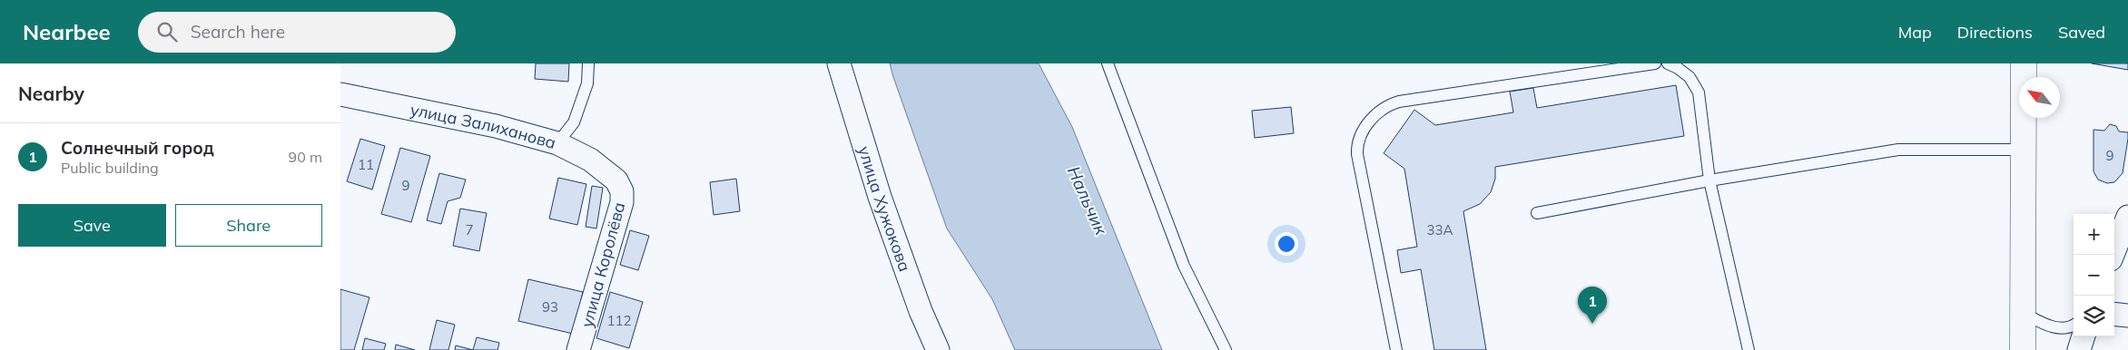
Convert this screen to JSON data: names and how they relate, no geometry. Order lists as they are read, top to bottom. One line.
{"streets":{"street":["улица Залиханова","улица Хужокова","улица Королёва"]},"crossings":[["улица Залиханова","улица Королёва"]],"water":["Нальчик"],"house_numbers":["9","11","9","7","33А","93","112"],"north":"top left","page":{"header":"Nearbee","search":"Search here","nav":["Map","Directions","Saved"],"heading":"Nearby","list":[{"mark":"1","name":"Солнечный город","note":"Public building","value":"90 m"}],"buttons":["Save","Share"],"map_buttons":["+","−"],"pins":"1"}}
